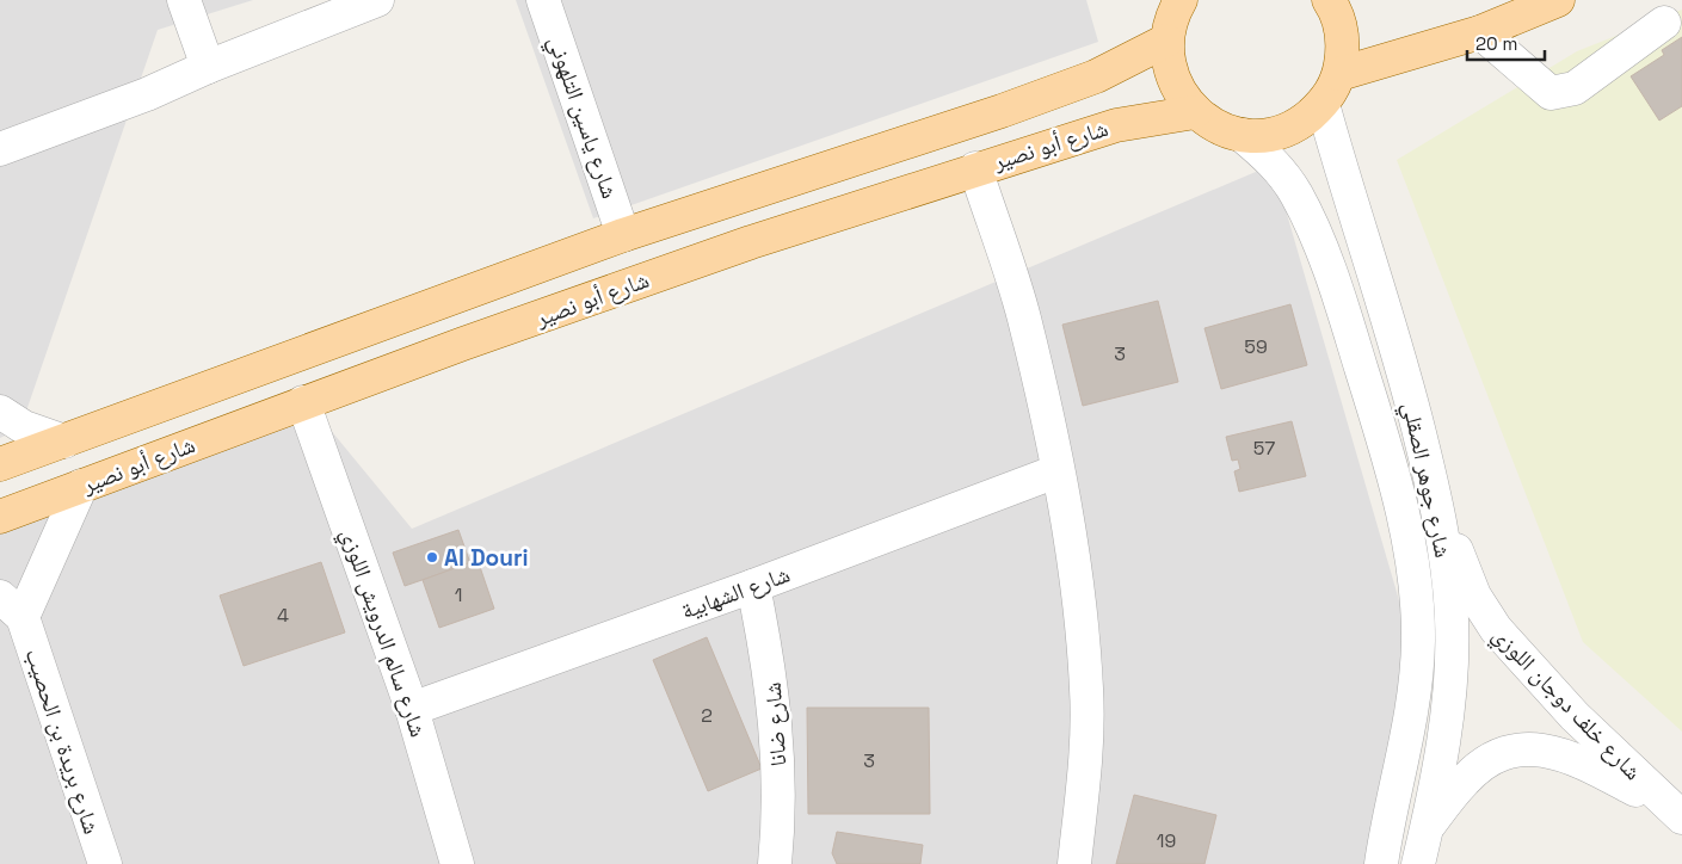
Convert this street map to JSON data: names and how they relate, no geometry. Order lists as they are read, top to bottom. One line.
{"streets":{"main road":["شارع أبو نصير"],"street":["شارع ياسين التلهوني","شارع جوهر الصقلي","شارع الشهابية","شارع سالم الدرويش اللوزي","شارع خلف دوجان اللوزي","شارع ضانا","شارع بريدة بن الحصيب"]},"crossings":[["شارع ياسين التلهوني","شارع أبو نصير"],["شارع أبو نصير","شارع سالم الدرويش اللوزي"],["شارع أبو نصير","شارع بريدة بن الحصيب"],["شارع جوهر الصقلي","شارع خلف دوجان اللوزي"],["شارع الشهابية","شارع سالم الدرويش اللوزي"],["شارع الشهابية","شارع ضانا"]],"places":["Al Douri"],"house_numbers":["59","3","57","1","4","2","3","19"],"scale_bar":"20 m"}
